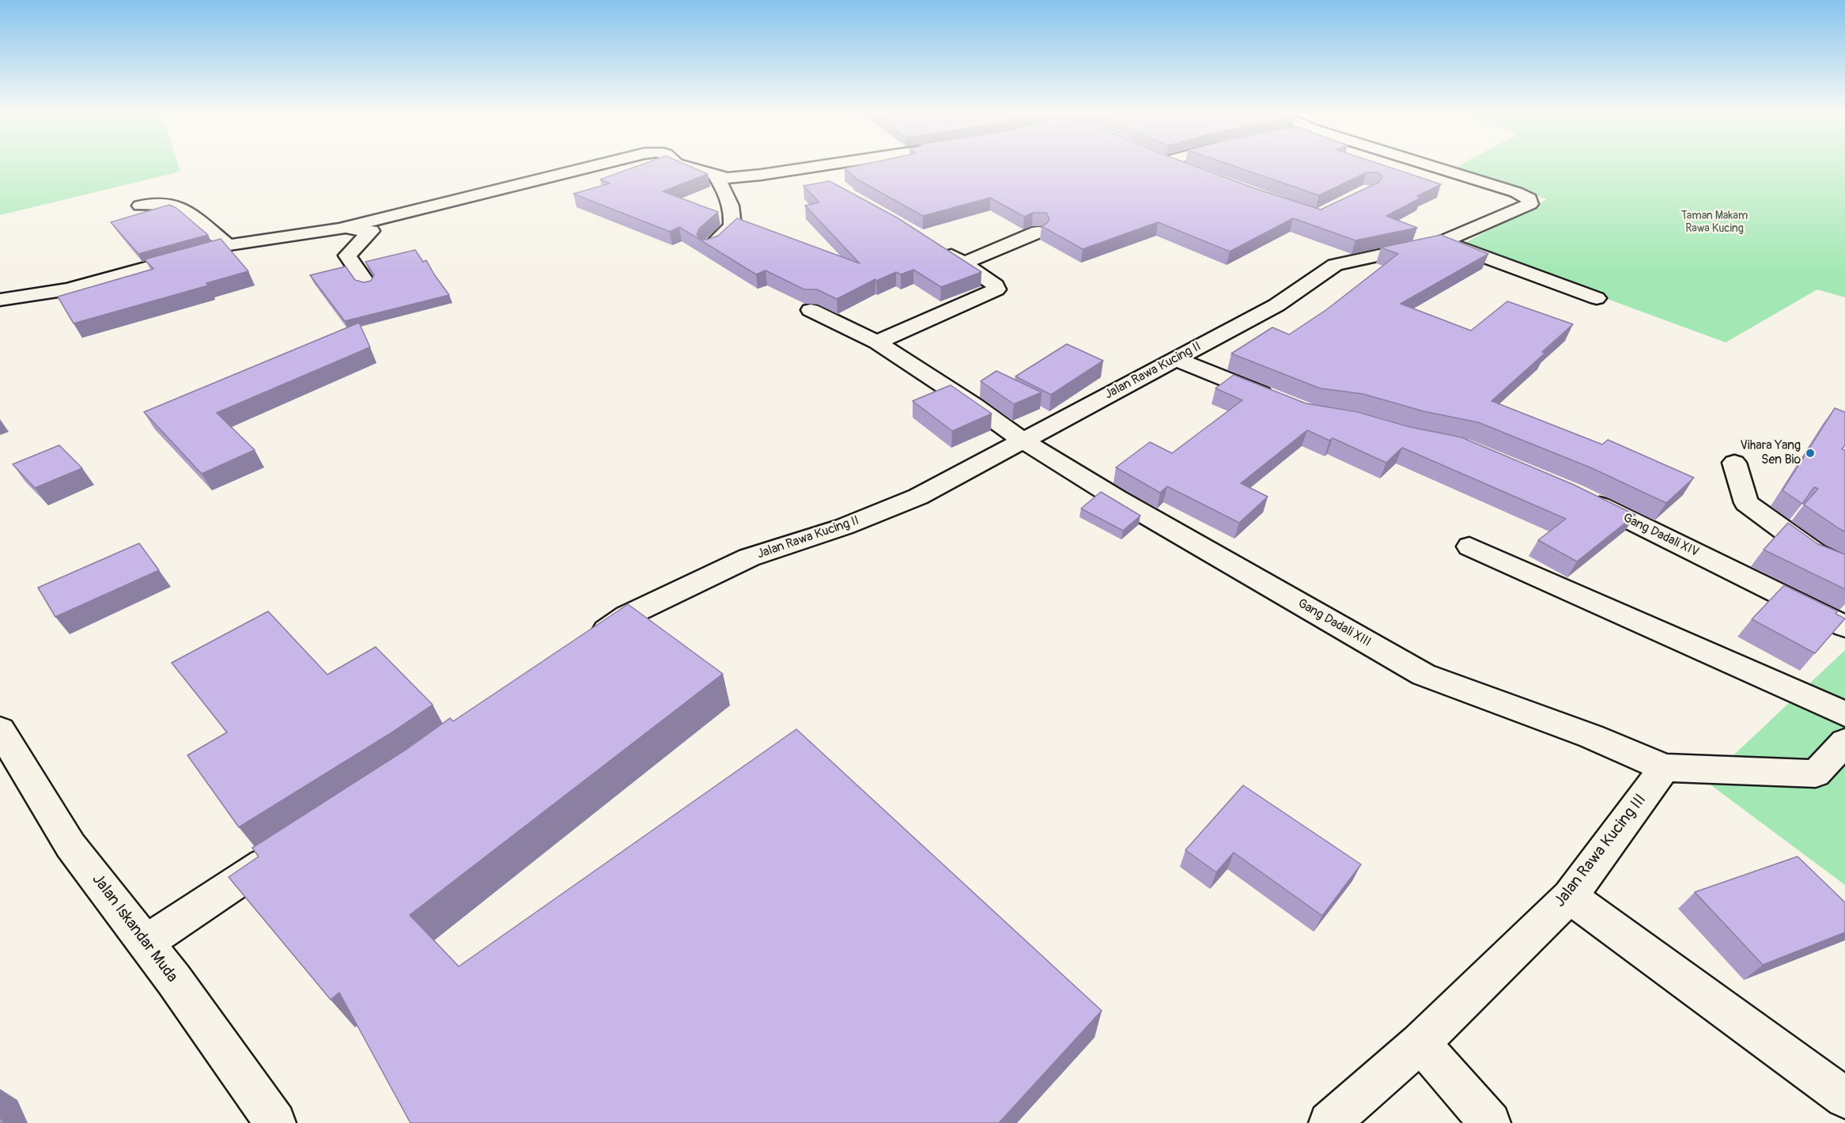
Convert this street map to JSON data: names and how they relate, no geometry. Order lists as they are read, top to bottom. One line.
{"streets":{"street":["Jalan Rawa Kucing II","Gang Dadali XIV","Gang Dadali XIII","Jalan Rawa Kucing III","Jalan Iskandar Muda"]},"crossings":[["Jalan Rawa Kucing II","Gang Dadali XIII"],["Gang Dadali XIII","Jalan Rawa Kucing III"]],"parks":["Taman Makam Rawa Kucing"],"places":["Vihara Yang Sen Bio"]}
